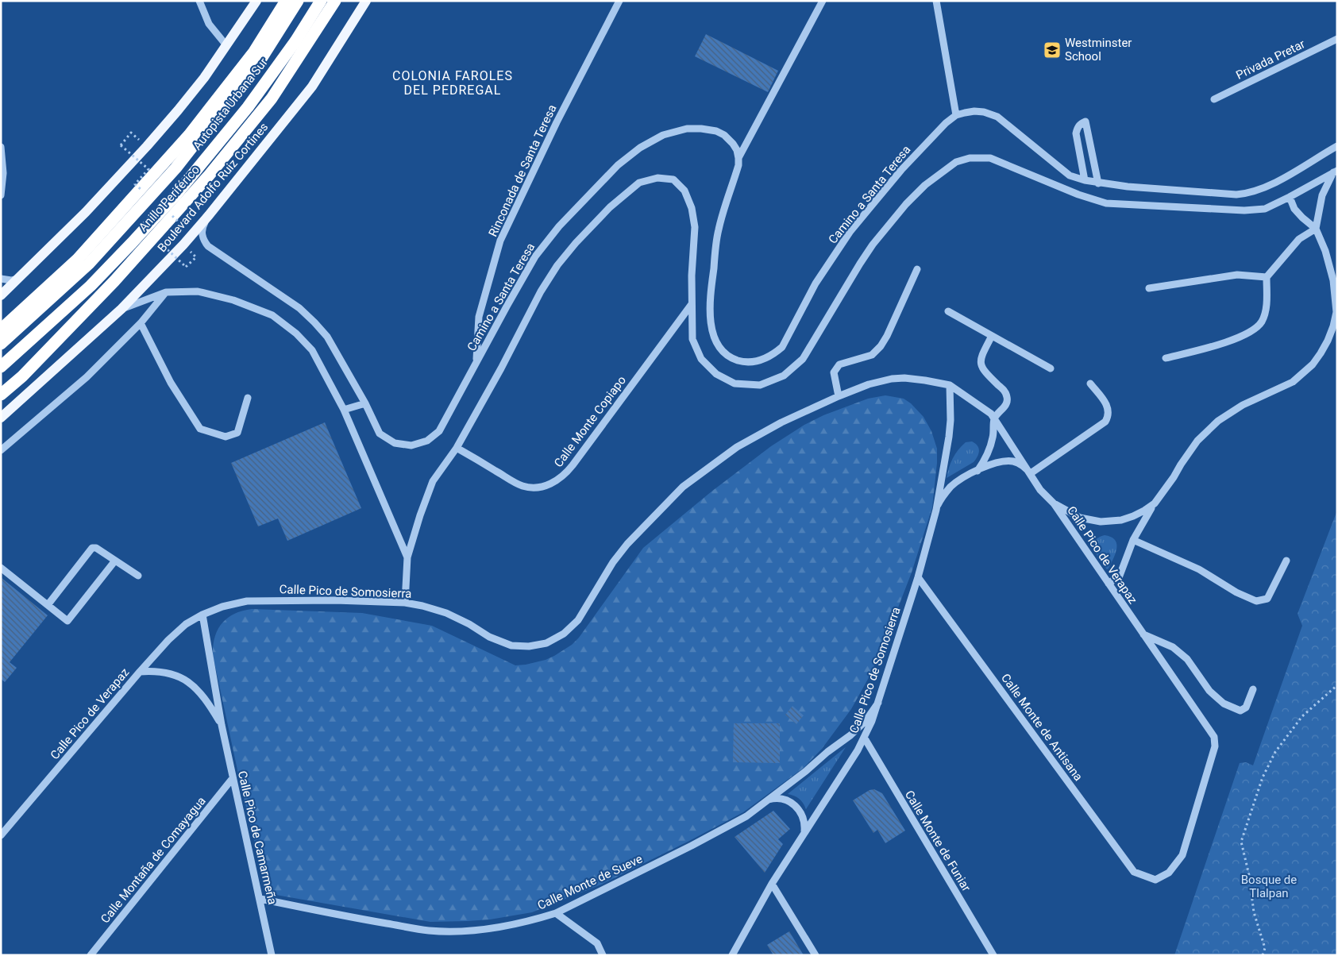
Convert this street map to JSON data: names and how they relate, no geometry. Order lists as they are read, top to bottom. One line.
{"streets":{"highway":["Autopista Urbana Sur","Anillo Periférico"],"main road":["Boulevard Adolfo Ruiz Cortines"],"street":["Privada Pretar","Rinconada de Santa Teresa","Camino a Santa Teresa","Calle Monte Copiapo","Calle Pico de Verapaz","Calle Pico de Somosierra","Calle Monte de Antisana","Calle Pico de Camarmeña","Calle Monte de Funiar","Calle Montaña de Comayagua","Calle Monte de Sueve"]},"crossings":[["Rinconada de Santa Teresa","Camino a Santa Teresa"],["Boulevard Adolfo Ruiz Cortines","Camino a Santa Teresa"],["Calle Pico de Verapaz","Calle Pico de Somosierra"],["Calle Pico de Verapaz","Calle Monte de Antisana"],["Calle Pico de Verapaz","Calle Pico de Camarmeña"],["Calle Pico de Somosierra","Calle Monte de Antisana"],["Calle Pico de Somosierra","Calle Pico de Camarmeña"],["Calle Pico de Somosierra","Calle Monte de Funiar"],["Calle Pico de Somosierra","Calle Monte de Sueve"],["Calle Pico de Camarmeña","Calle Montaña de Comayagua"],["Calle Pico de Camarmeña","Calle Monte de Sueve"]],"districts":["COLONIA FAROLES DEL PEDREGAL"],"parks":["Bosque de Tlalpan"],"places":{"school or university":["Westminster School"]}}
